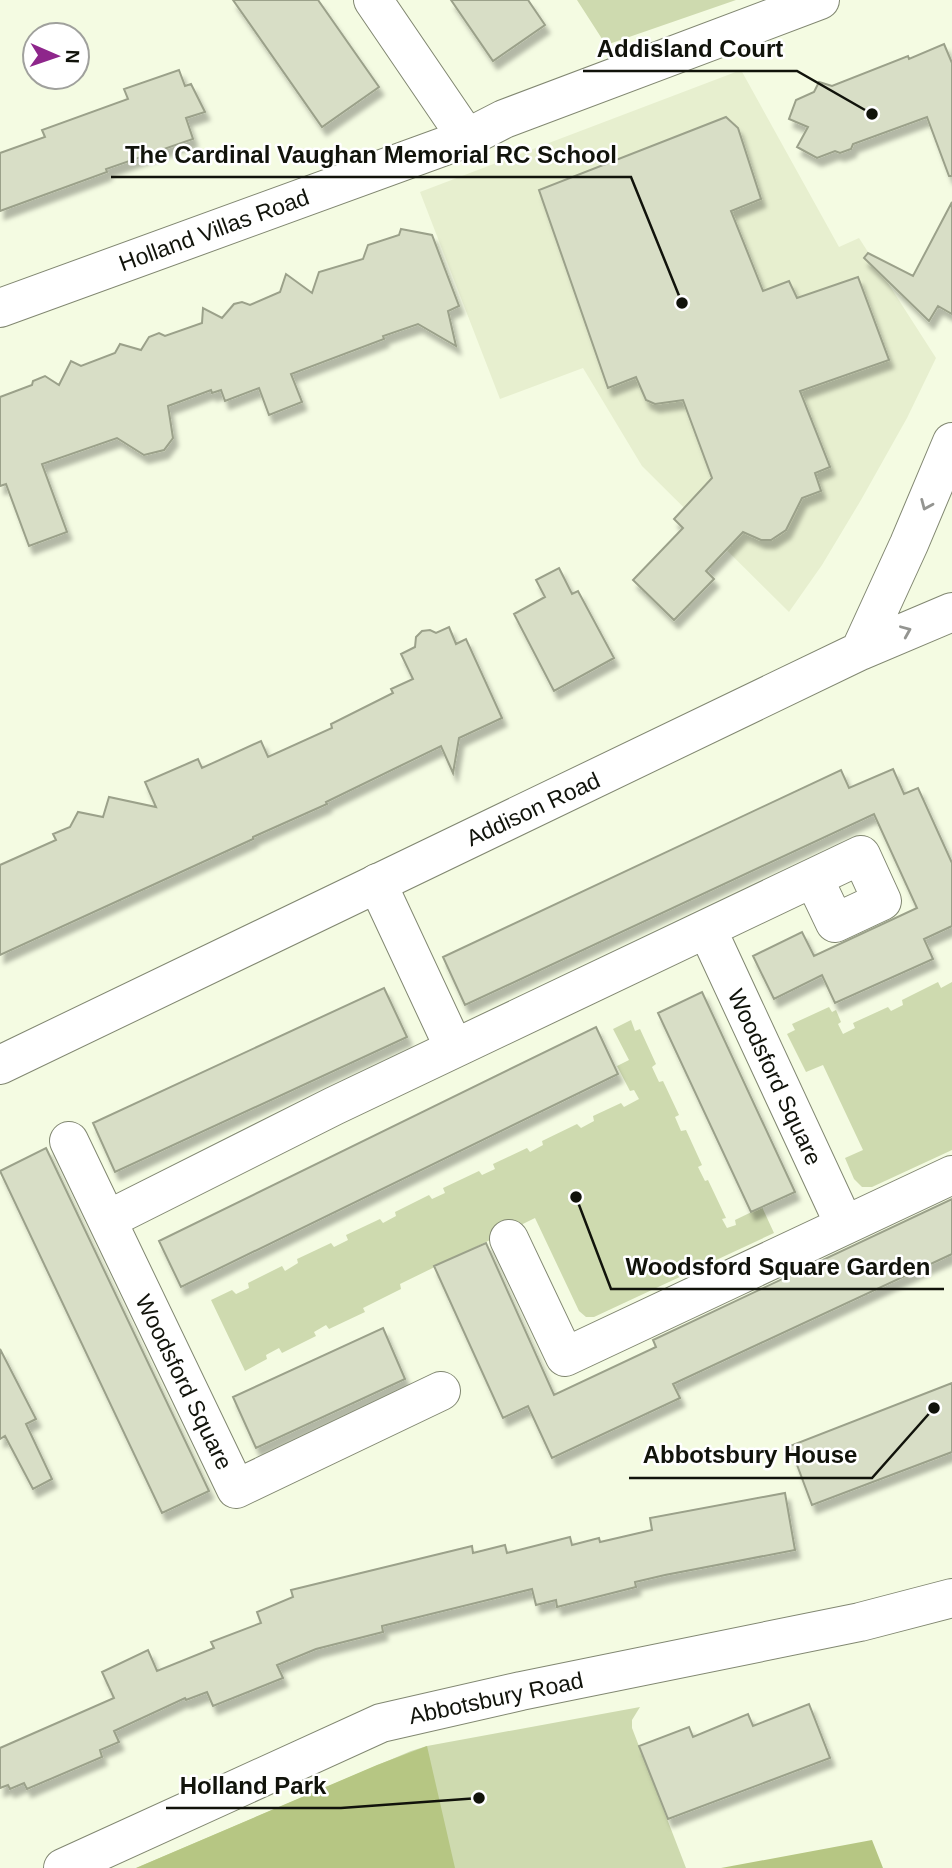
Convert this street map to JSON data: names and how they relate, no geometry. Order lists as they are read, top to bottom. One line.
{"streets":{"street":["Holland Villas Road","Addison Road","Woodsford Square","Abbotsbury Road"]},"places":["Addisland Court","The Cardinal Vaughan Memorial RC School","Woodsford Square Garden","Abbotsbury House","Holland Park"],"north":"right"}
